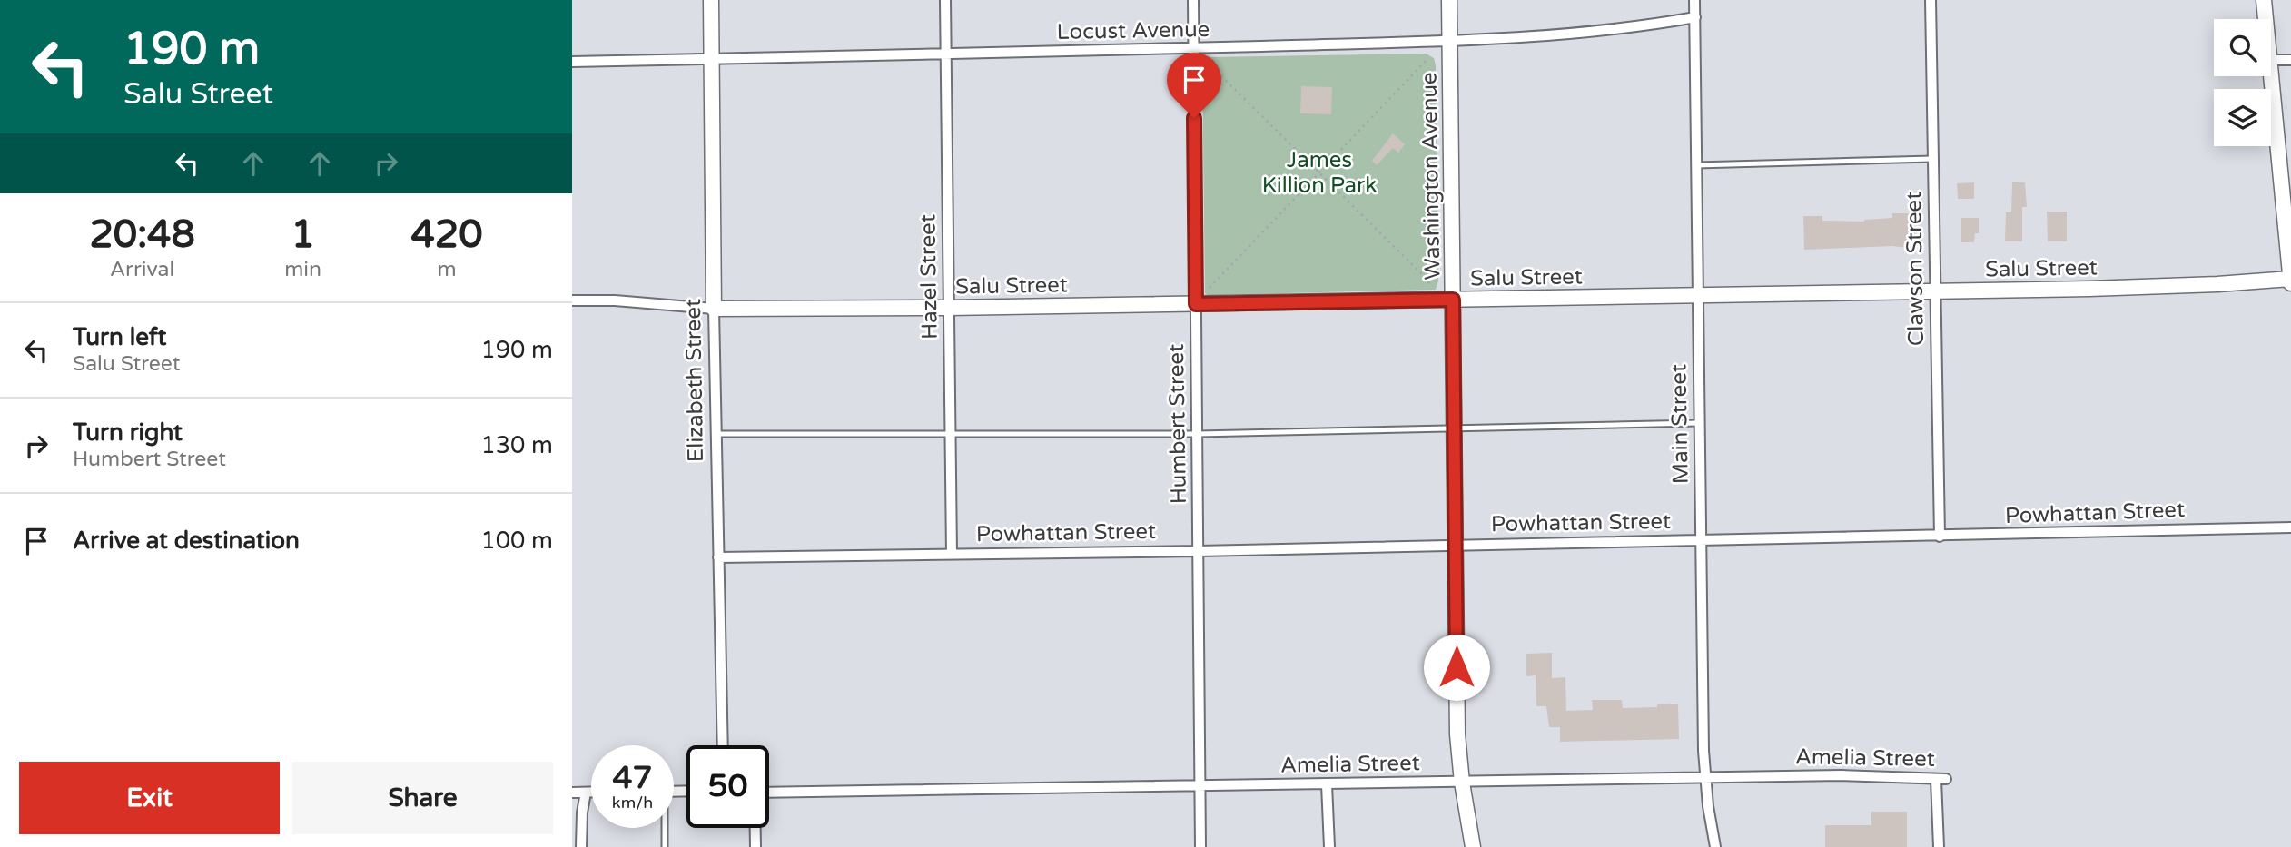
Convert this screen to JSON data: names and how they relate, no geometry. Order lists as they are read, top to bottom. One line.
{"streets":{"street":["Locust Avenue","Washington Avenue","Clawson Street","Salu Street","Hazel Street","Elizabeth Street","Humbert Street","Main Street","Powhattan Street","Amelia Street"]},"crossings":[["Locust Avenue","Washington Avenue"],["Locust Avenue","Hazel Street"],["Locust Avenue","Elizabeth Street"],["Locust Avenue","Humbert Street"],["Locust Avenue","Main Street"],["Washington Avenue","Salu Street"],["Washington Avenue","Powhattan Street"],["Washington Avenue","Amelia Street"],["Clawson Street","Salu Street"],["Clawson Street","Powhattan Street"],["Salu Street","Hazel Street"],["Salu Street","Elizabeth Street"],["Salu Street","Humbert Street"],["Salu Street","Main Street"],["Hazel Street","Powhattan Street"],["Elizabeth Street","Powhattan Street"],["Humbert Street","Powhattan Street"],["Humbert Street","Amelia Street"],["Main Street","Powhattan Street"],["Main Street","Amelia Street"]],"parks":["James Killion Park"],"page":{"turn":["190 m","Salu Street"],"eta":["20:48","Arrival","1","min","420","m"],"list":[{"name":"Turn left","note":"Salu Street","value":"190 m"},{"name":"Turn right","note":"Humbert Street","value":"130 m"},{"name":"Arrive at destination","value":"100 m"}],"speed":"47 km/h","limit":"50","buttons":["Exit","Share"]}}
